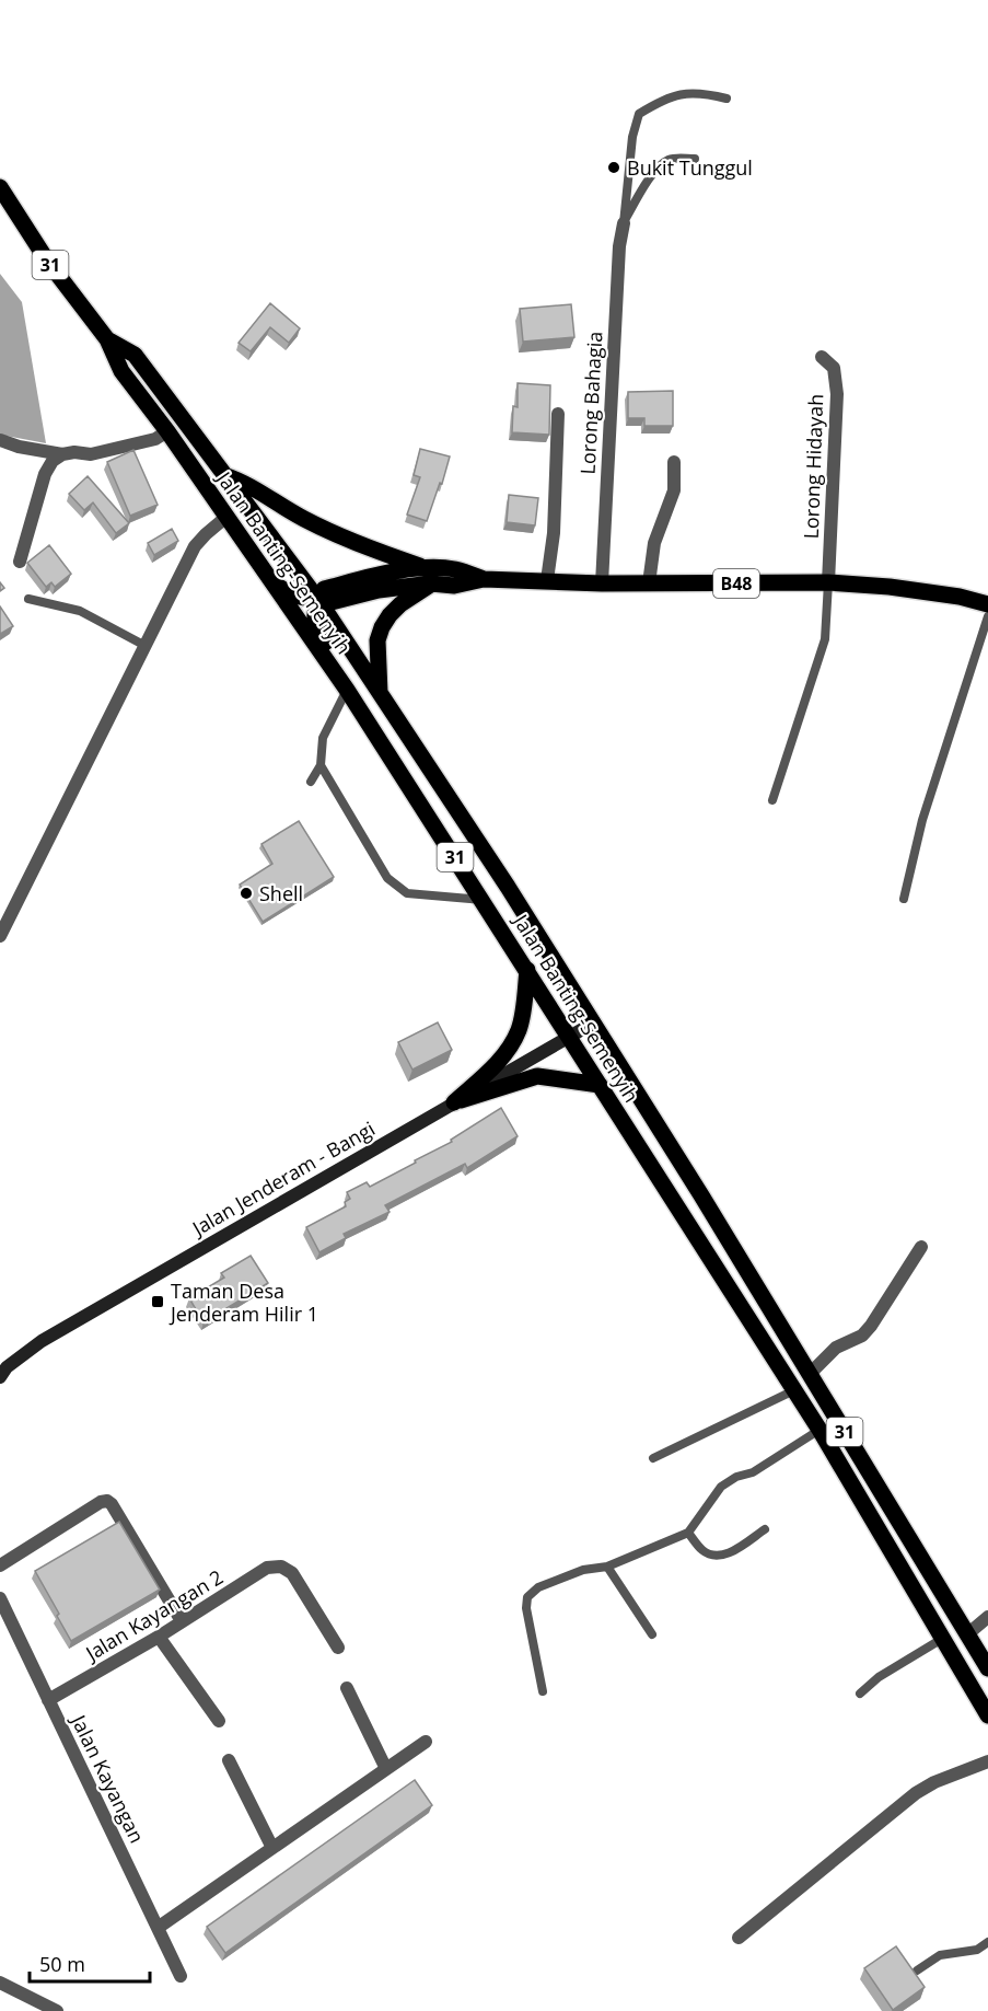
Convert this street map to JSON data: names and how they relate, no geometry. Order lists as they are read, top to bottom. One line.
{"streets":{"main road":["31","Jalan Banting-Semenyih","B48","Jalan Jenderam - Bangi"],"street":["Lorong Bahagia","Lorong Hidayah","Jalan Kayangan 2","Jalan Kayangan"]},"crossings":[["Lorong Bahagia","B48"],["Lorong Hidayah","B48"],["Jalan Banting-Semenyih","B48"],["Jalan Banting-Semenyih","Jalan Jenderam - Bangi"],["Jalan Kayangan 2","Jalan Kayangan"]],"places":{"other":["Bukit Tunggul","Shell"],"transit":["Taman Desa Jenderam Hilir 1"]},"scale_bar":"50 m"}
